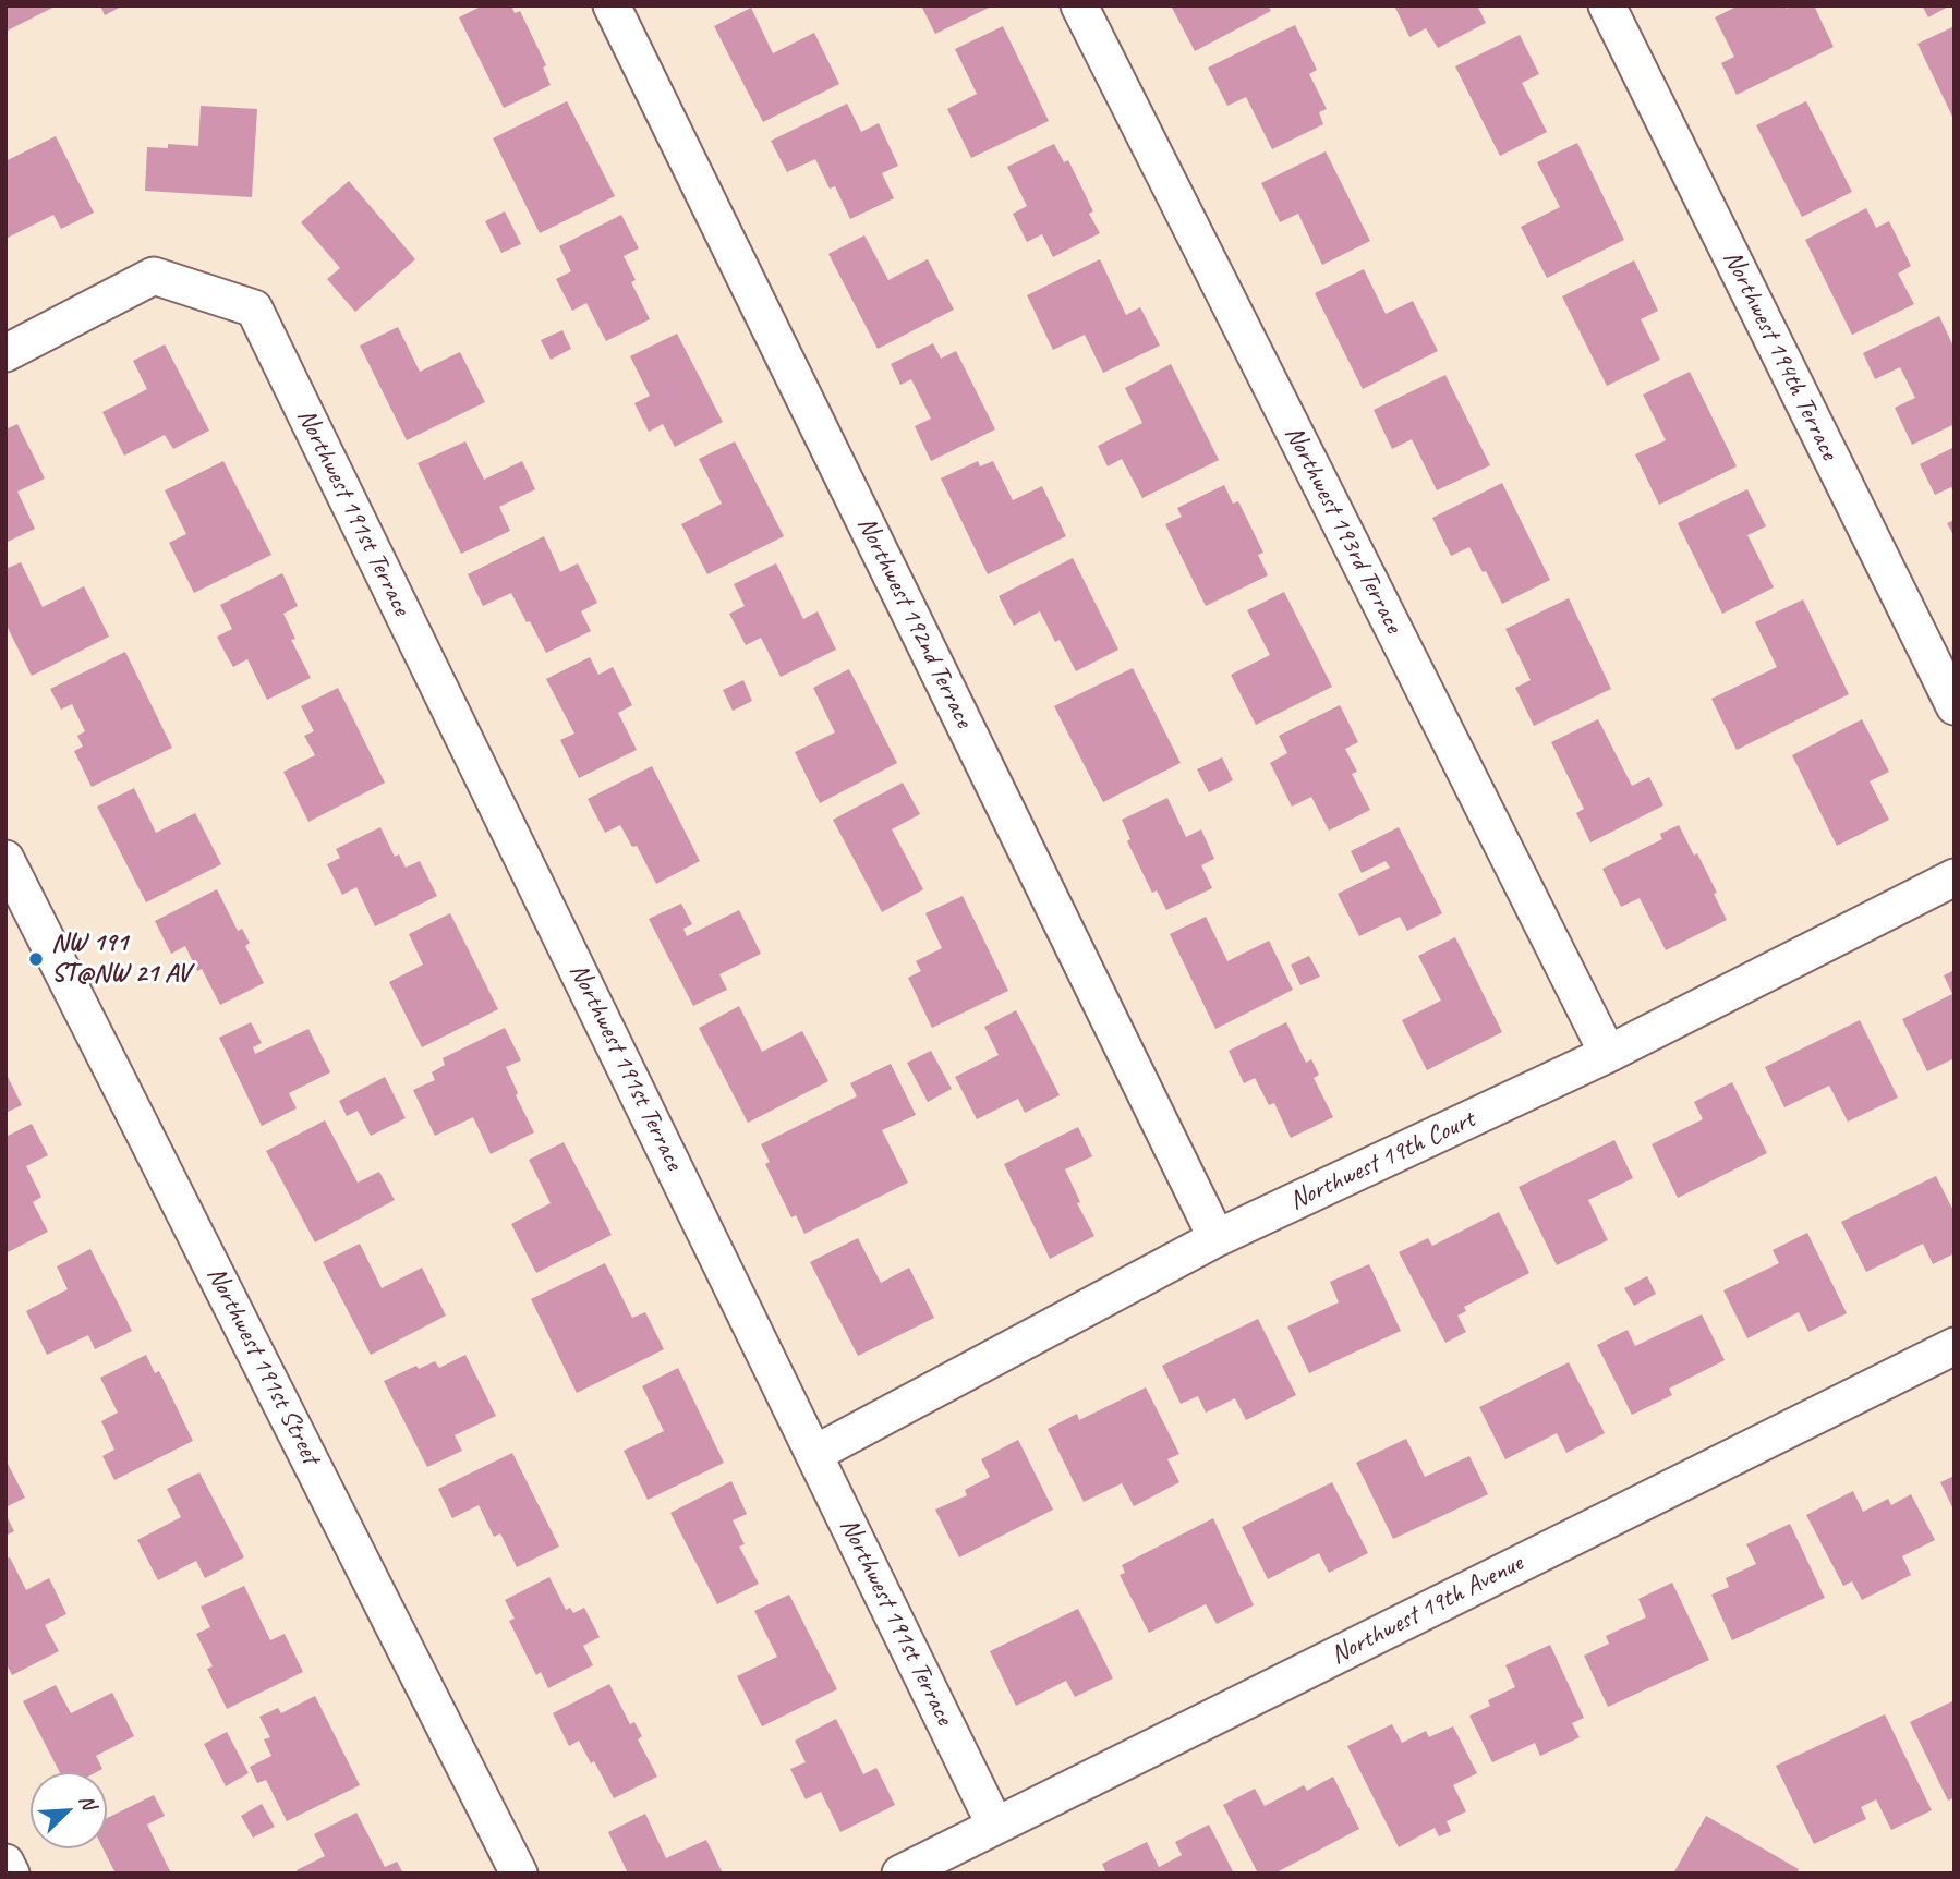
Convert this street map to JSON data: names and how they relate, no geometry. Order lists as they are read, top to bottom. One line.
{"streets":{"street":["Northwest 194th Terrace","Northwest 191st Terrace","Northwest 193rd Terrace","Northwest 192nd Terrace","Northwest 19th Court","Northwest 191st Street","Northwest 19th Avenue"]},"crossings":[["Northwest 191st Terrace","Northwest 19th Court"],["Northwest 191st Terrace","Northwest 19th Avenue"],["Northwest 193rd Terrace","Northwest 19th Court"],["Northwest 192nd Terrace","Northwest 19th Court"]],"places":["NW 191 ST@NW 21 AV"],"north":"top right"}
